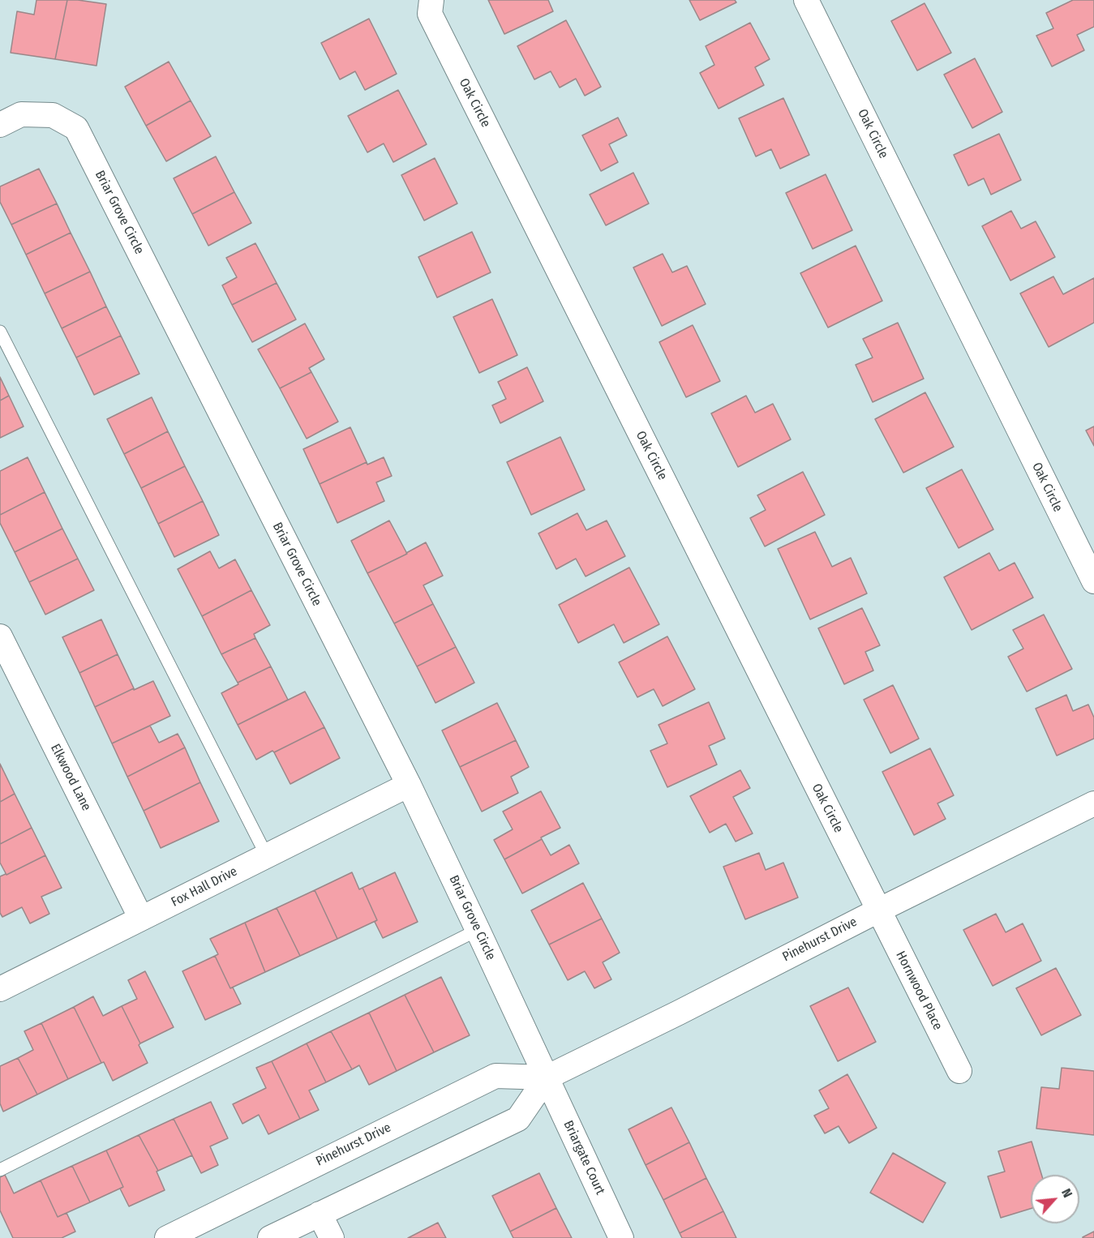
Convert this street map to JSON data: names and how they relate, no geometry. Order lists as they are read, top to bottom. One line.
{"streets":{"street":["Oak Circle","Briar Grove Circle","Elkwood Lane","Fox Hall Drive","Pinehurst Drive","Hornwood Place","Briargate Court"]},"crossings":[["Oak Circle","Pinehurst Drive"],["Oak Circle","Hornwood Place"],["Briar Grove Circle","Fox Hall Drive"],["Briar Grove Circle","Pinehurst Drive"],["Briar Grove Circle","Briargate Court"],["Elkwood Lane","Fox Hall Drive"],["Pinehurst Drive","Hornwood Place"],["Pinehurst Drive","Briargate Court"]],"north":"top right"}
